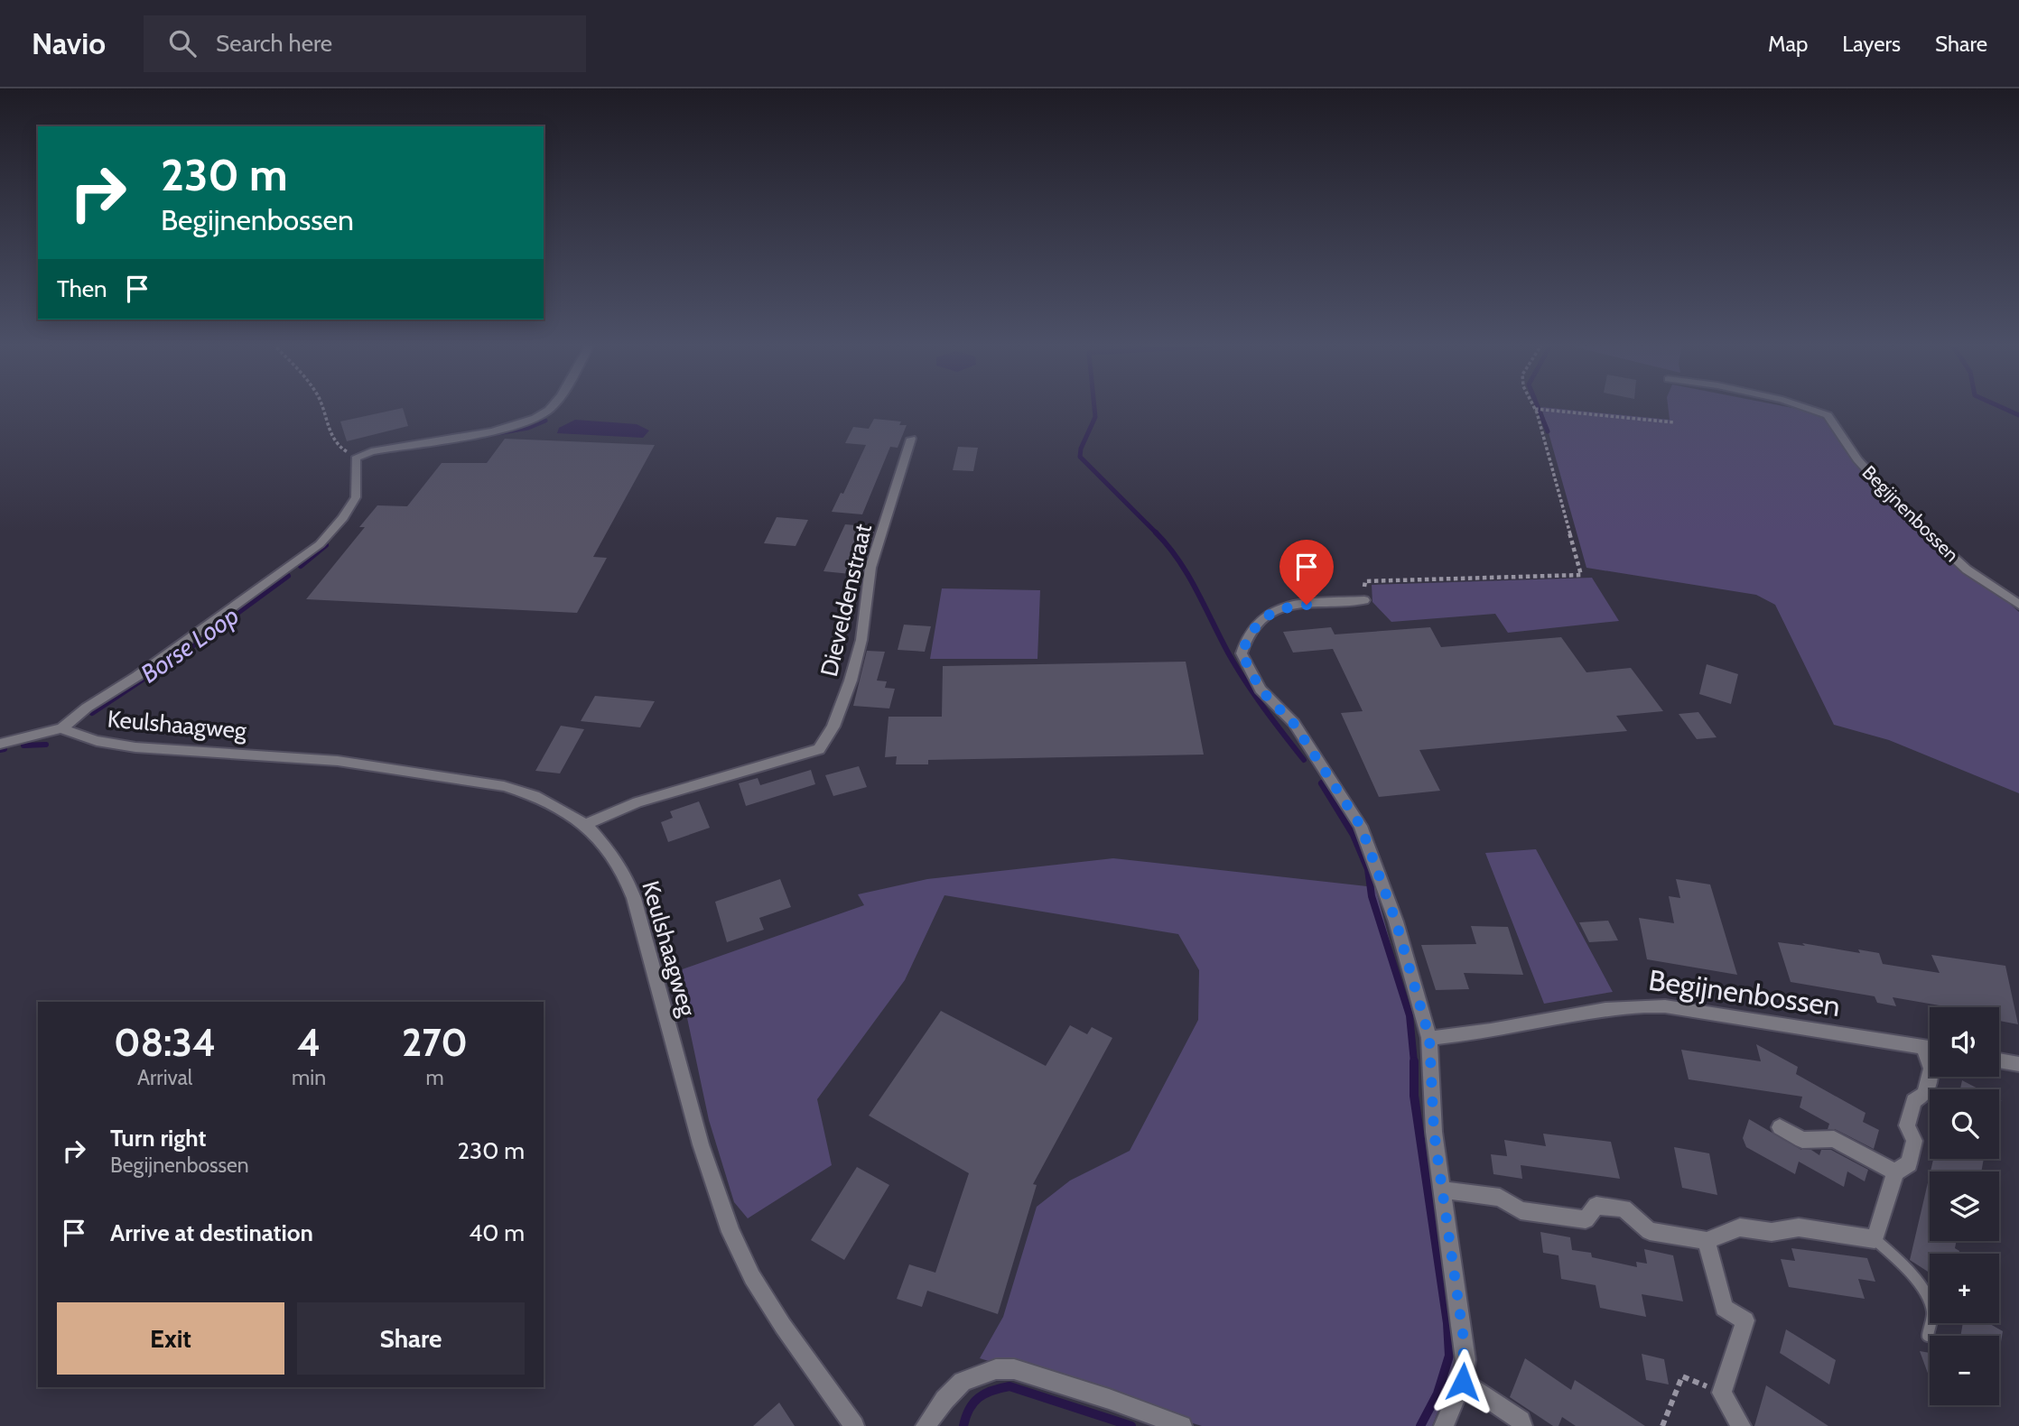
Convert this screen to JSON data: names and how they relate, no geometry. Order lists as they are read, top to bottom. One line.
{"streets":{"street":["Begijnenbossen","Dieveldenstraat","Keulshaagweg"]},"crossings":[["Dieveldenstraat","Keulshaagweg"]],"water":["Borse Loop"],"page":{"header":"Navio","search":"Search here","nav":["Map","Layers","Share"],"turn":["230 m","Begijnenbossen"],"then":"Then","eta":["08:34","Arrival","4","min","270","m"],"map_buttons":["+","−"],"list":[{"name":"Turn right","note":"Begijnenbossen","value":"230 m"},{"name":"Arrive at destination","value":"40 m"}],"buttons":["Exit","Share"]}}
